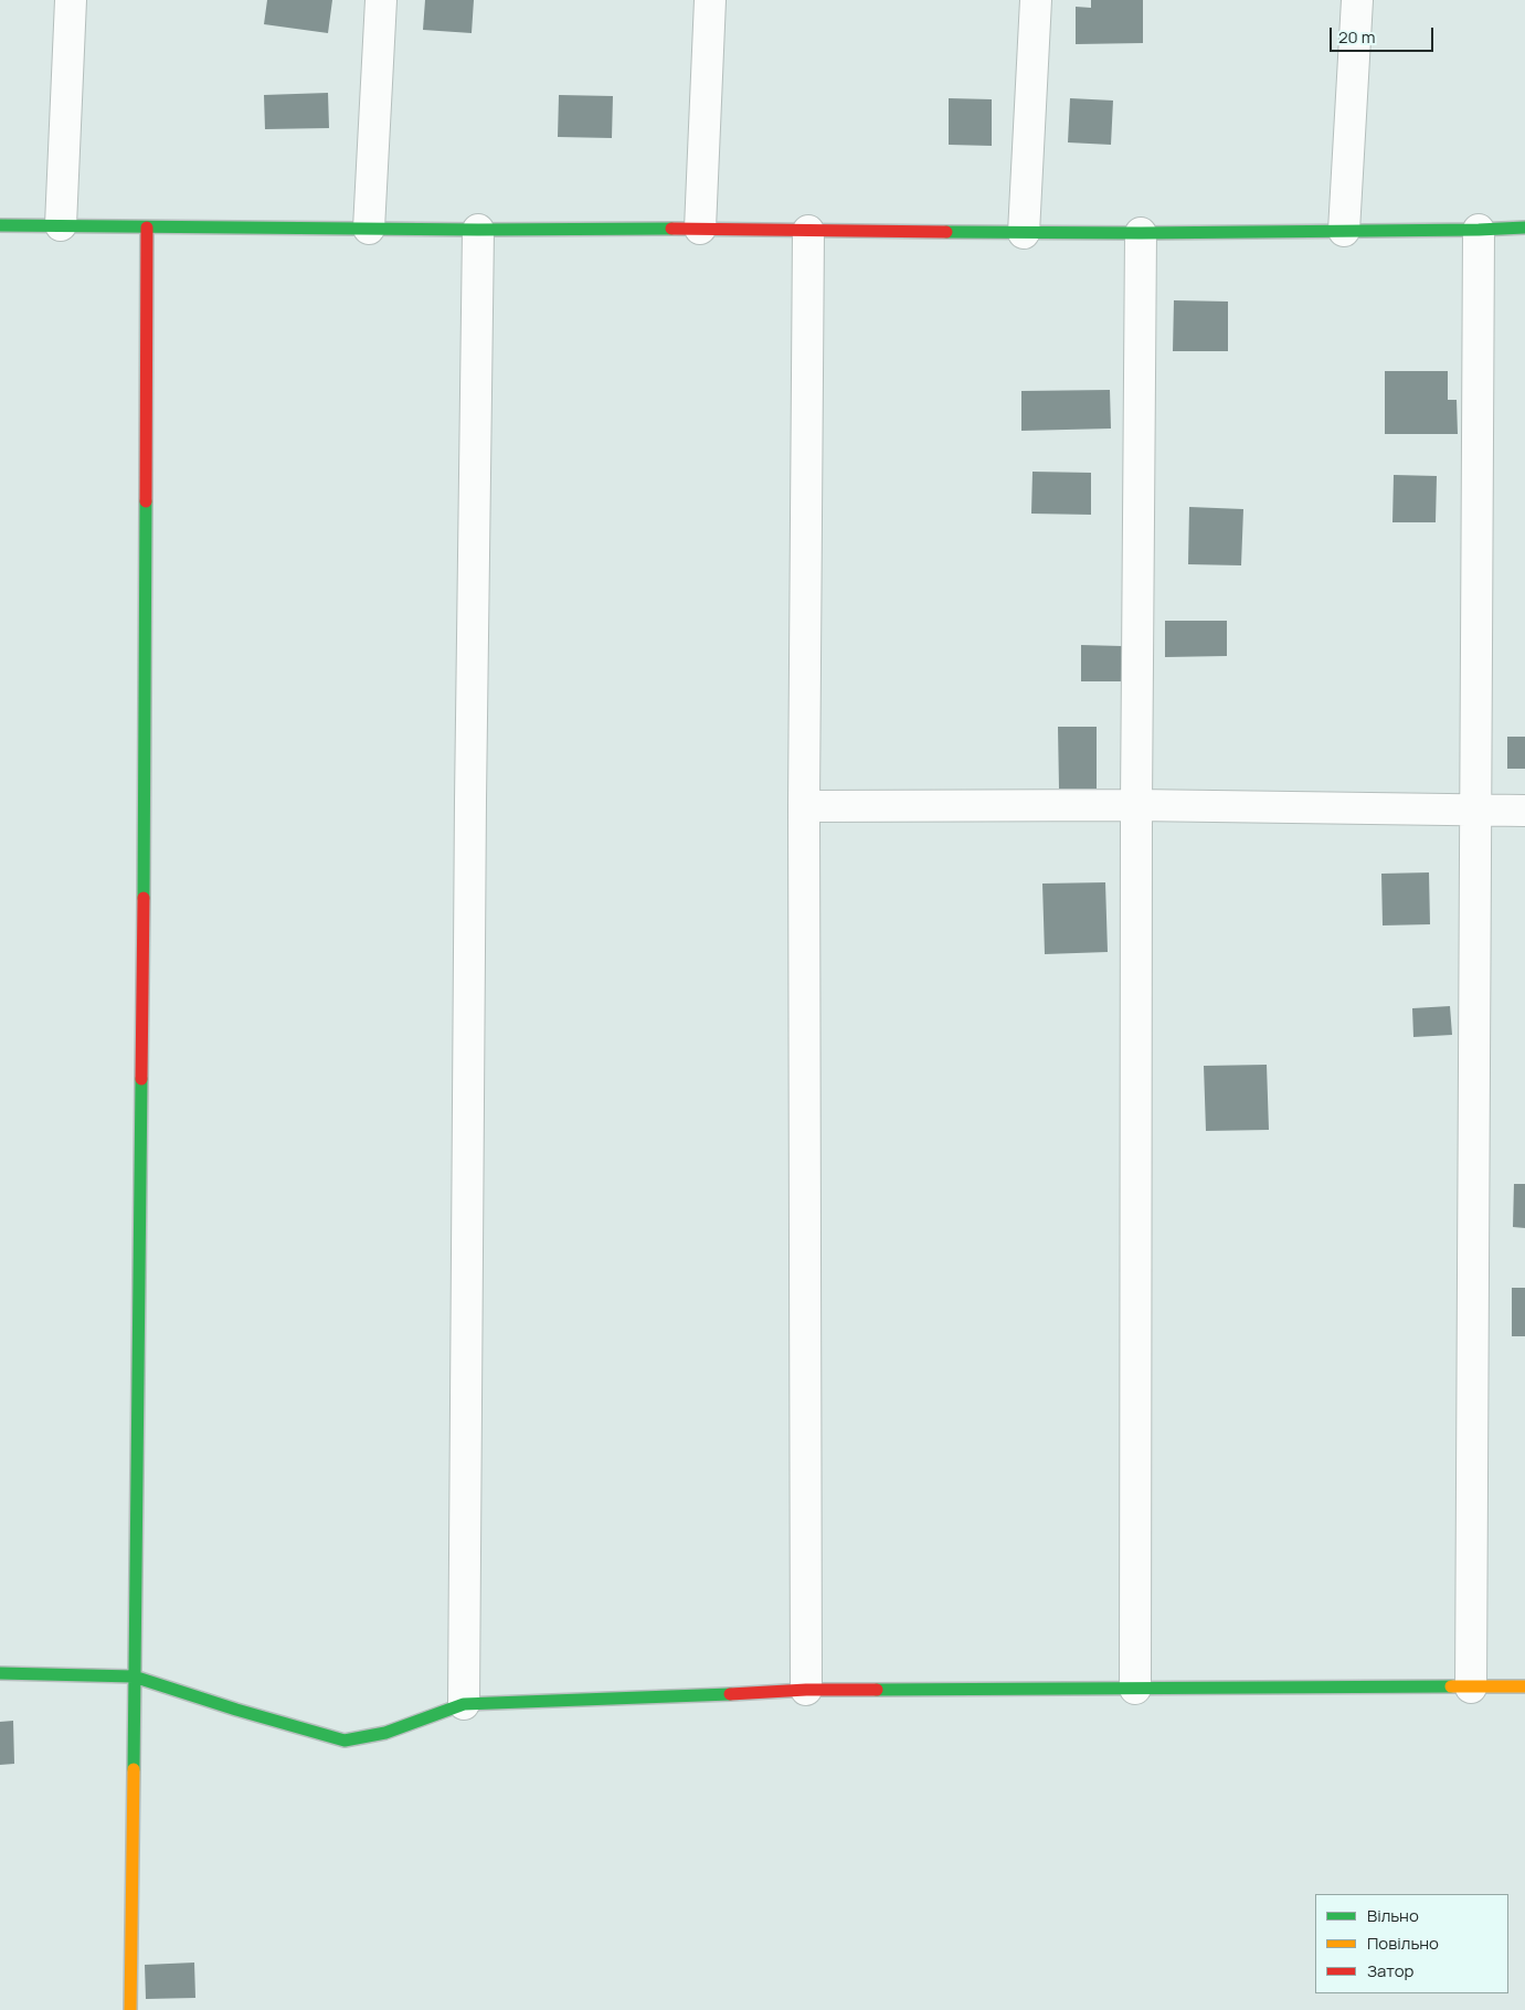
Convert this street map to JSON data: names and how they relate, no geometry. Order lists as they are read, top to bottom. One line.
{"legend":["Вільно","Повільно","Затор"],"scale_bar":"20 m"}
